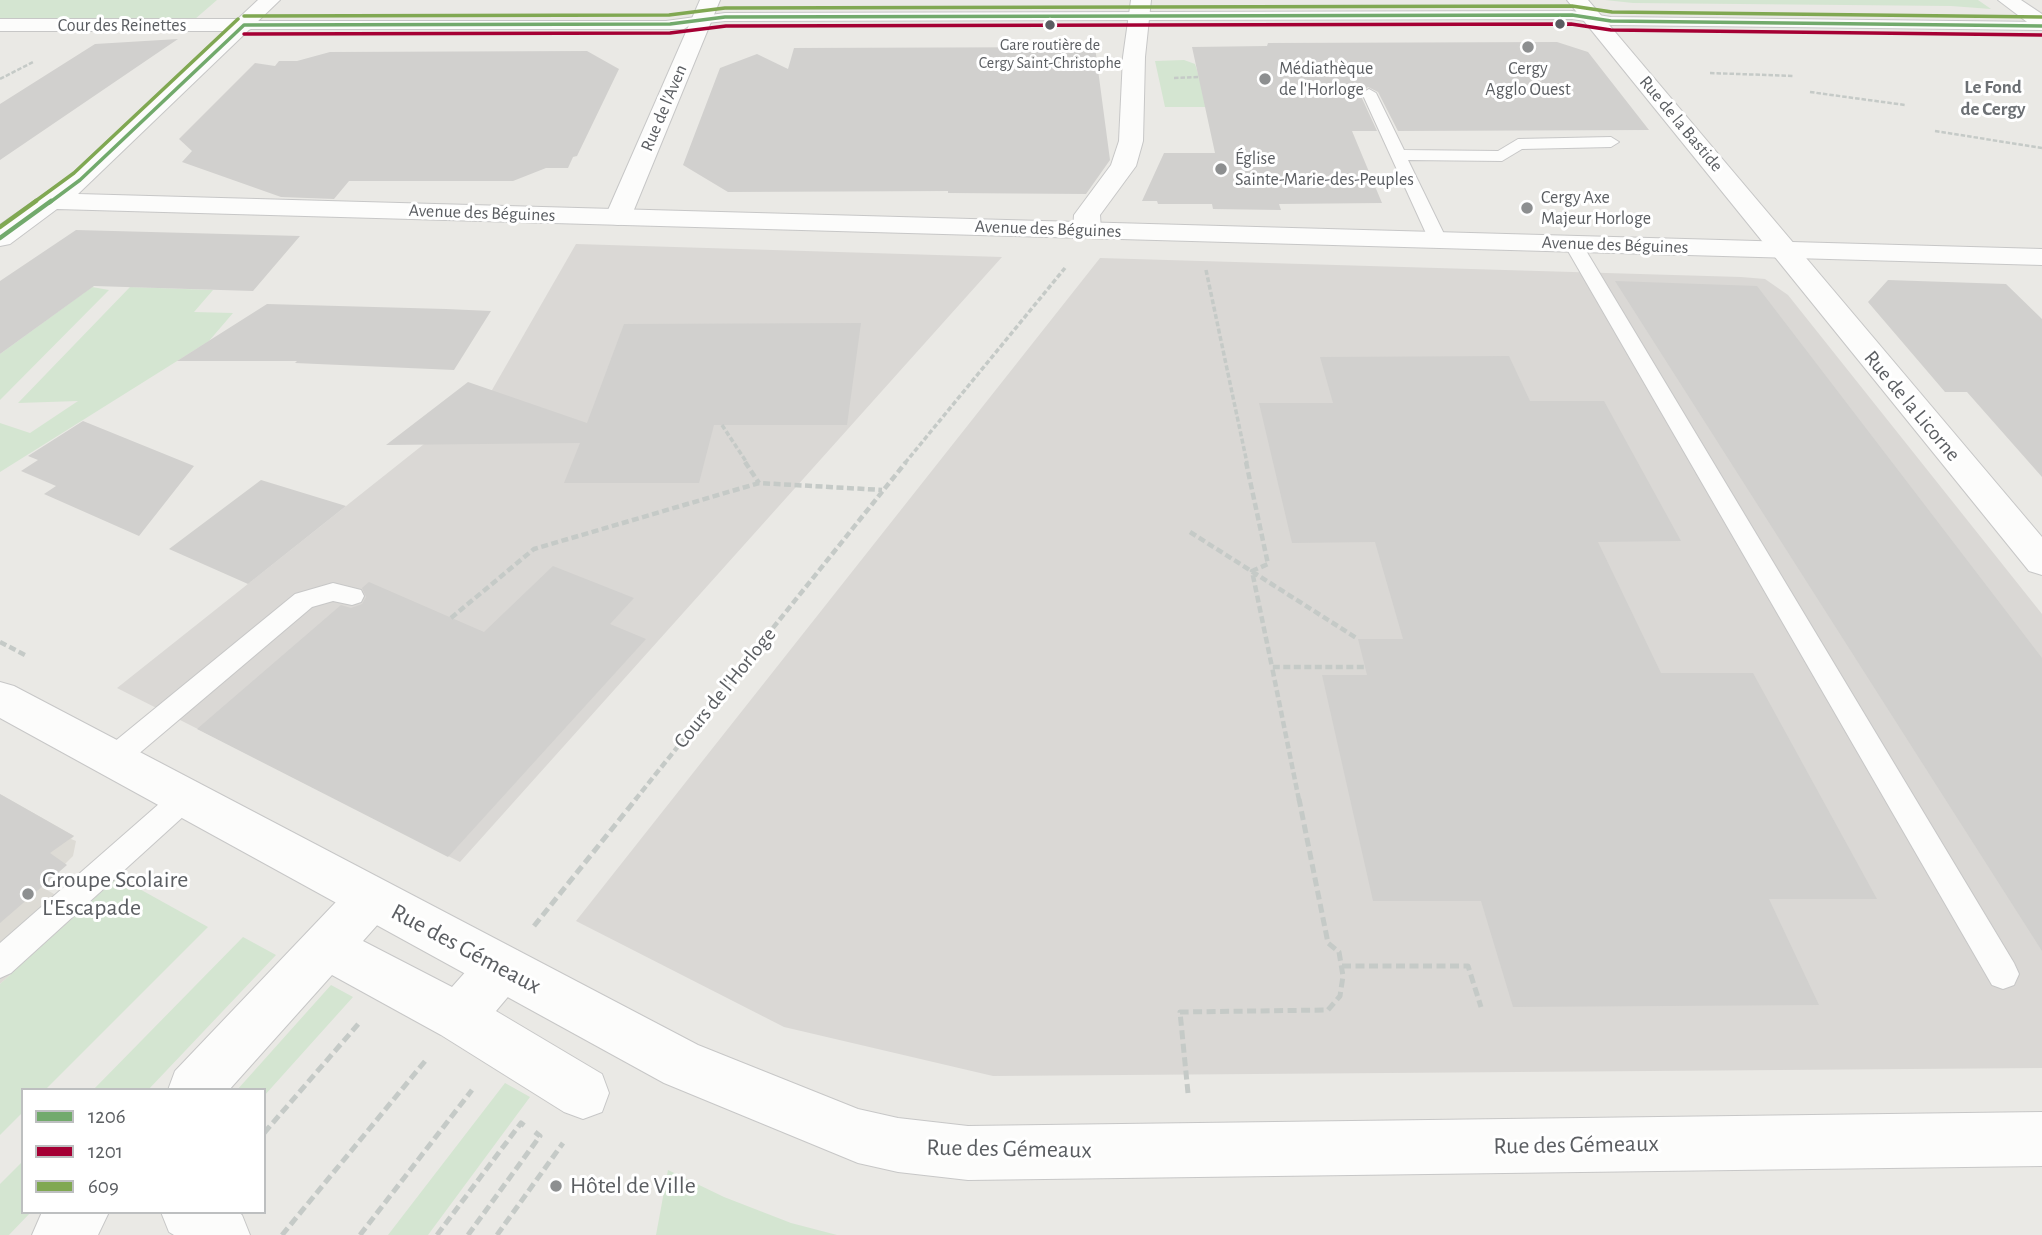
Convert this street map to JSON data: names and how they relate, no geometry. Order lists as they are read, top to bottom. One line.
{"streets":{"street":["Cour des Reinettes","Rue de l'Aven","Rue de la Bastide","Avenue des Béguines","Rue de la Licorne","Rue des Gémeaux"],"path":["Cours de l'Horloge"]},"crossings":[["Rue de l'Aven","Avenue des Béguines"],["Rue de la Bastide","Avenue des Béguines"],["Rue de la Bastide","Rue de la Licorne"],["Avenue des Béguines","Rue de la Licorne"],["Cours de l'Horloge","Rue des Gémeaux"]],"districts":["Le Fond de Cergy"],"places":["Gare routière de Cergy Saint-Christophe","Cergy Agglo Ouest","Médiathèque de l'Horloge","Église Sainte-Marie-des-Peuples","Cergy Axe Majeur Horloge","Groupe Scolaire L'Escapade","Hôtel de Ville"],"lines":["transit line 609","transit line 1206","transit line 1201"],"legend":["1206","1201","609"]}
